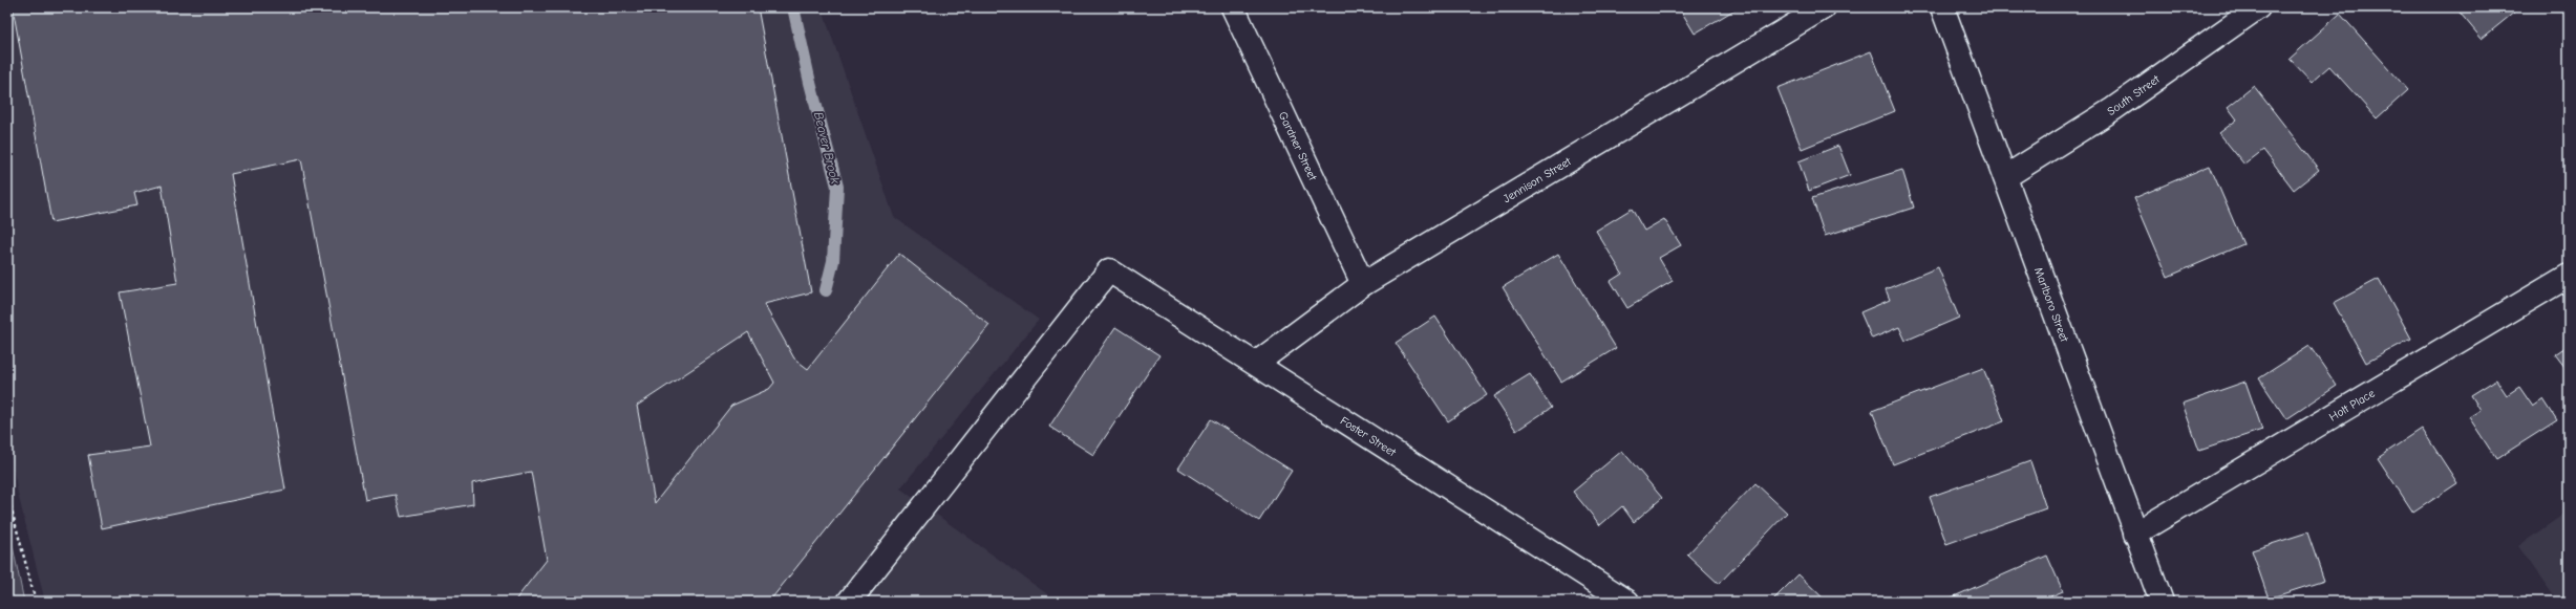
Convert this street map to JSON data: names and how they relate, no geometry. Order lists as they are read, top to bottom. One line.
{"streets":{"street":["South Street","Gardner Street","Jennison Street","Marlboro Street","Holt Place","Foster Street"]},"crossings":[["South Street","Marlboro Street"],["Gardner Street","Jennison Street"],["Jennison Street","Foster Street"],["Marlboro Street","Holt Place"]],"water":["Beaver Brook"]}
